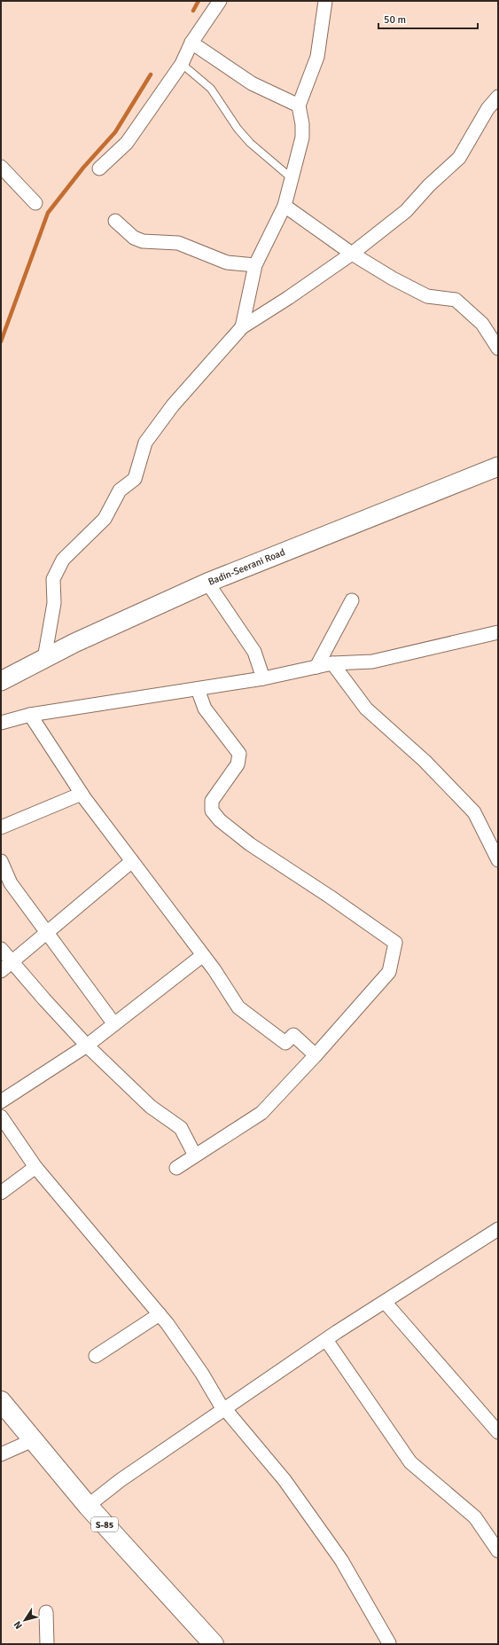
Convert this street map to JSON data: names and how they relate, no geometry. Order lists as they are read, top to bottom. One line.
{"streets":{"main road":["S-85"],"street":["Badin-Seerani Road"]},"scale_bar":"50 m","north":"bottom left"}
